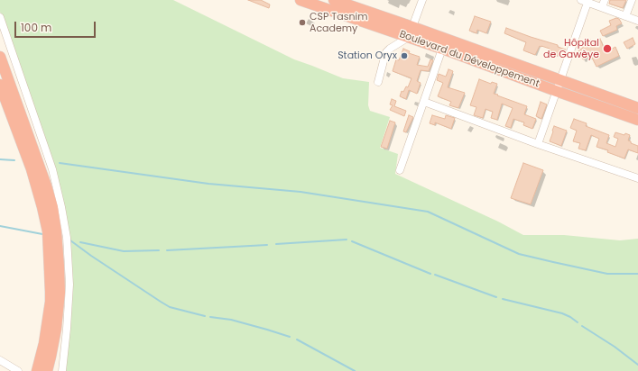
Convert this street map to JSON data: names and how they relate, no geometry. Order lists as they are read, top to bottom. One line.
{"streets":{"highway":["Boulevard du Développement"]},"places":["CSP Tasnim Academy","Hôpital de Gawèye","Station Oryx"],"scale_bar":"100 m"}
